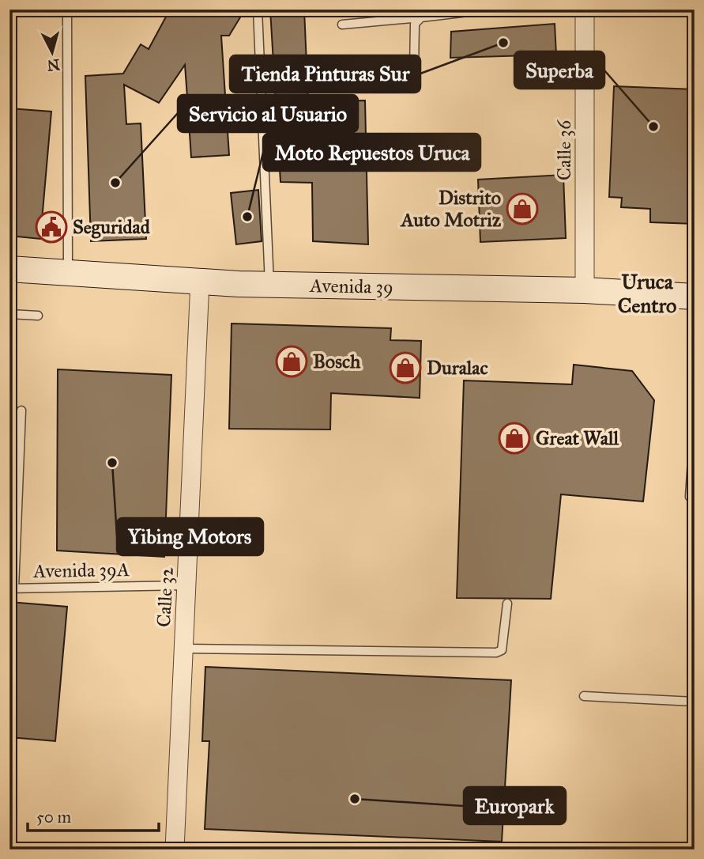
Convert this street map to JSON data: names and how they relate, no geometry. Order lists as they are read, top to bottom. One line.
{"streets":{"main road":["Avenida 39"],"street":["Calle 36","Calle 32"],"lane":["Avenida 39A"]},"crossings":[["Calle 36","Avenida 39"],["Avenida 39","Calle 32"],["Avenida 39A","Calle 32"]],"districts":["Uruca Centro"],"places":{"other":["Tienda Pinturas Sur","Superba","Servicio al Usuario","Moto Repuestos Uruca","Yibing Motors","Europark"],"shop":["Distrito Auto Motriz","Bosch","Duralac","Great Wall"],"public building":["Seguridad"]},"scale_bar":"50 m","north":"bottom"}
